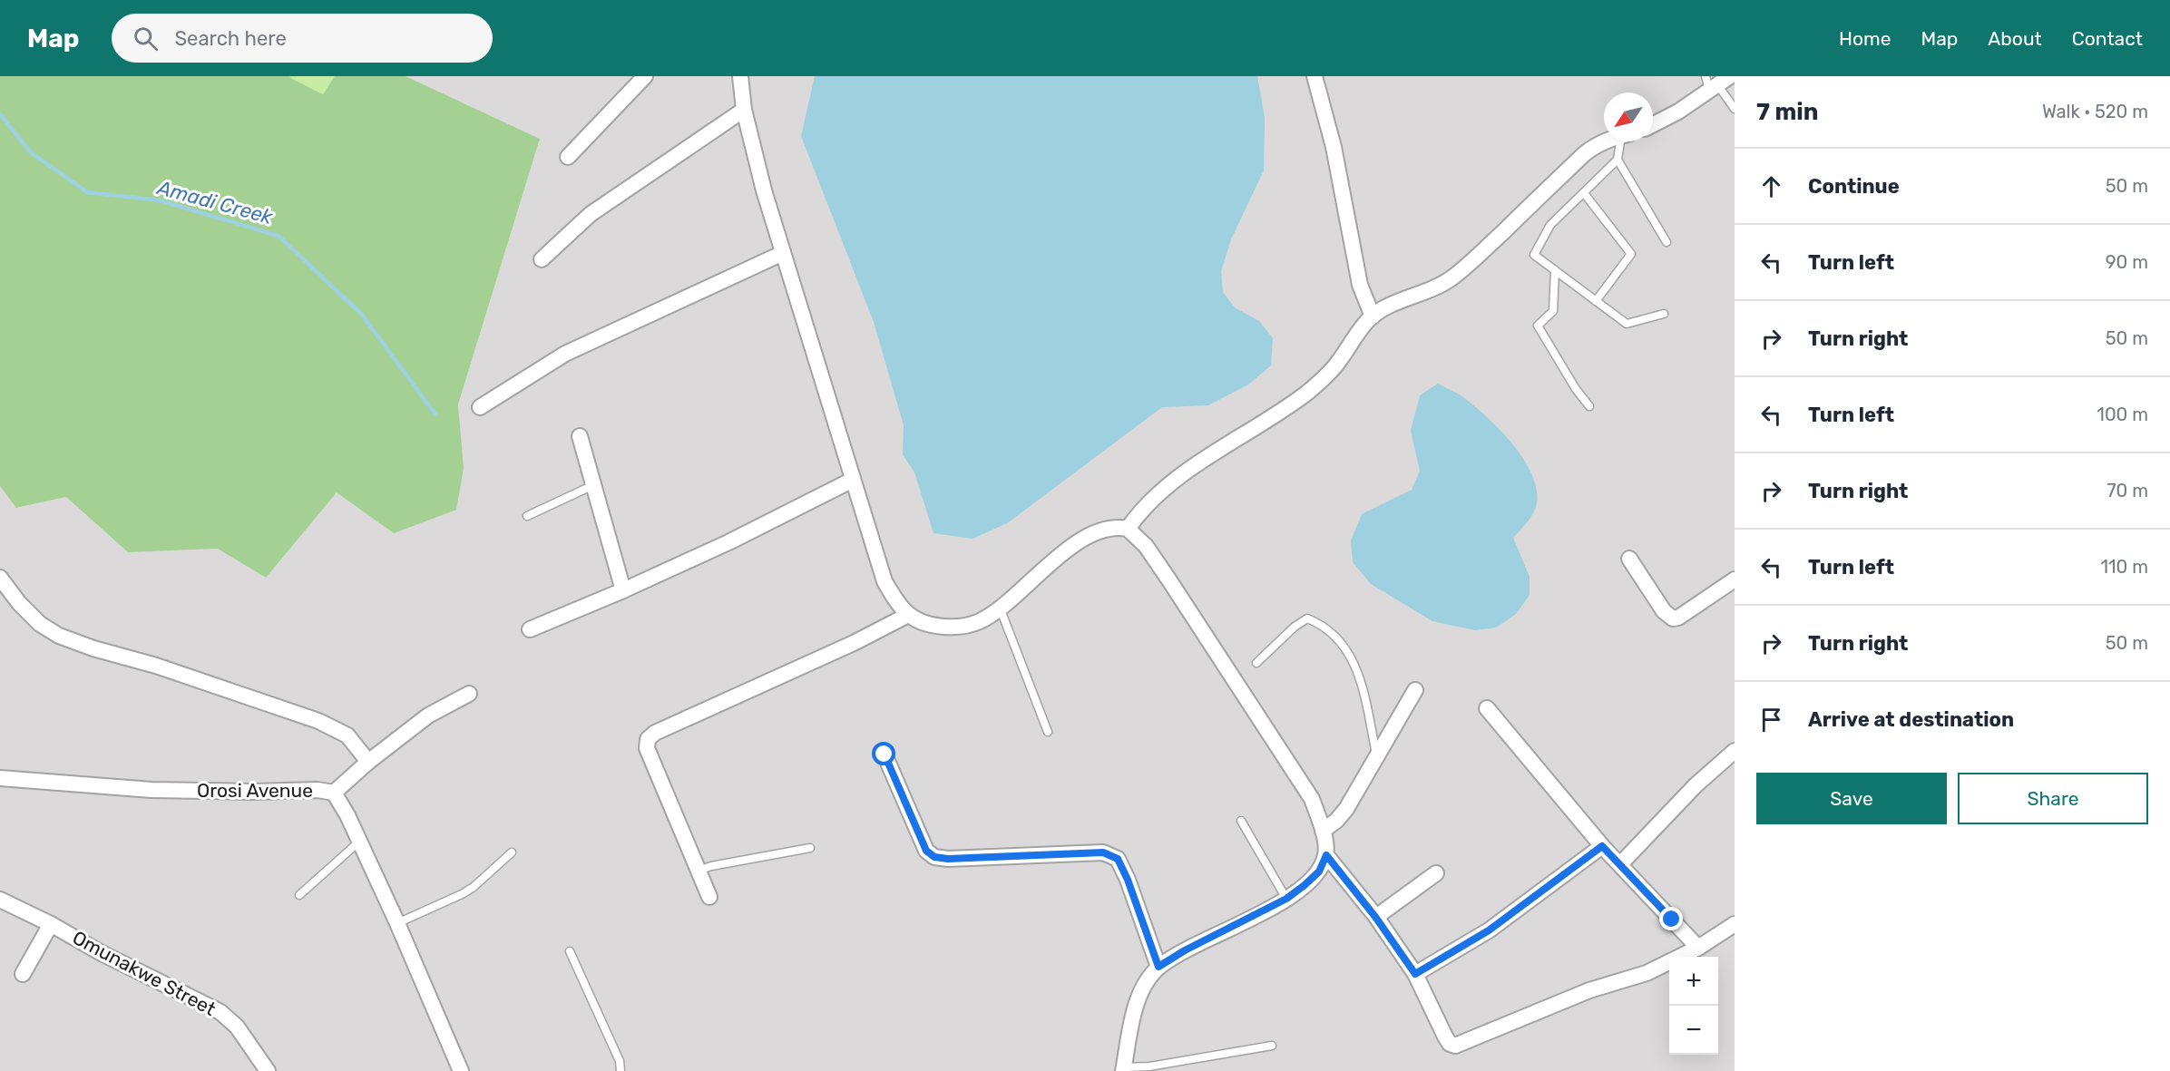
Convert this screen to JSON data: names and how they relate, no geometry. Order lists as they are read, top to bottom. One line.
{"streets":{"street":["Orosi Avenue","Omunakwe Street"]},"water":["Amadi Creek"],"north":"bottom left","page":{"header":"Map","search":"Search here","nav":["Home","Map","About","Contact"],"heading":["7 min","Walk · 520 m"],"list":[["Continue","50 m"],["Turn left","90 m"],["Turn right","50 m"],["Turn left","100 m"],["Turn right","70 m"],["Turn left","110 m"],["Turn right","50 m"],"Arrive at destination"],"buttons":["Save","Share"],"map_buttons":["+","−"]}}
